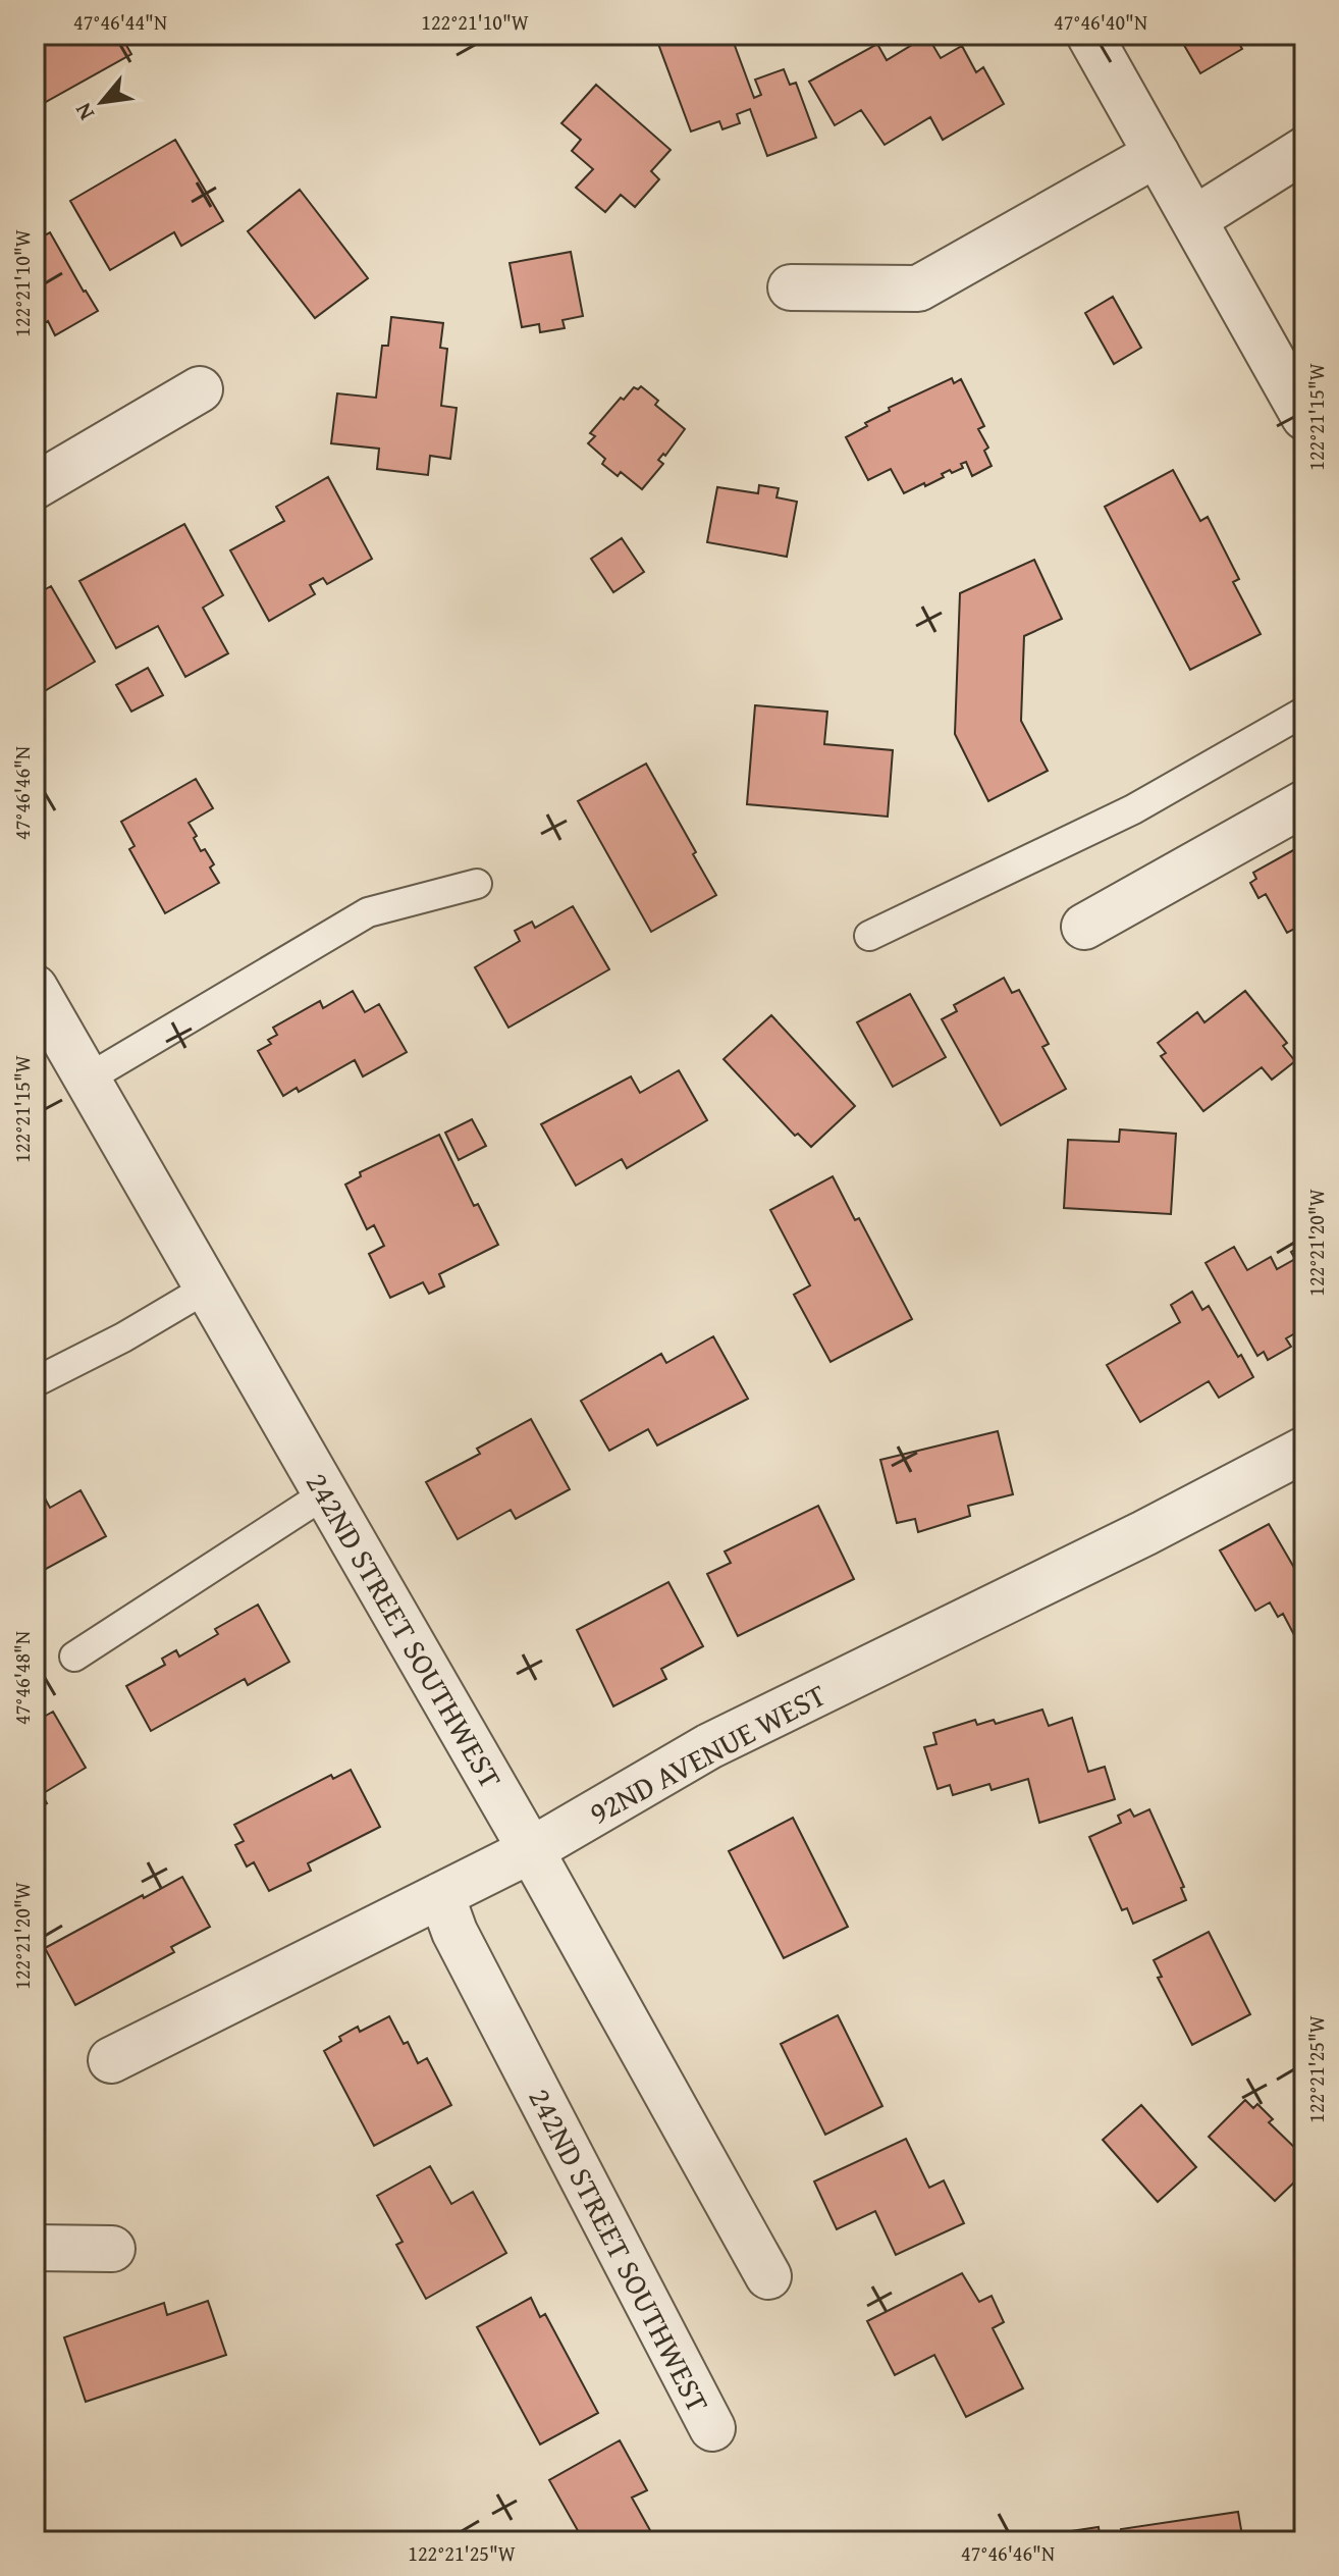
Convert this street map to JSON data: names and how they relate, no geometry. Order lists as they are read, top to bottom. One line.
{"streets":{"street":["242ND STREET SOUTHWEST","92ND AVENUE WEST"]},"crossings":[["242ND STREET SOUTHWEST","92ND AVENUE WEST"]],"north":"bottom left","coordinates":["47°46'44\"N","122°21'10\"W","47°46'40\"N","122°21'15\"W","47°46'46\"N","122°21'20\"W","47°46'48\"N","122°21'25\"W"]}
